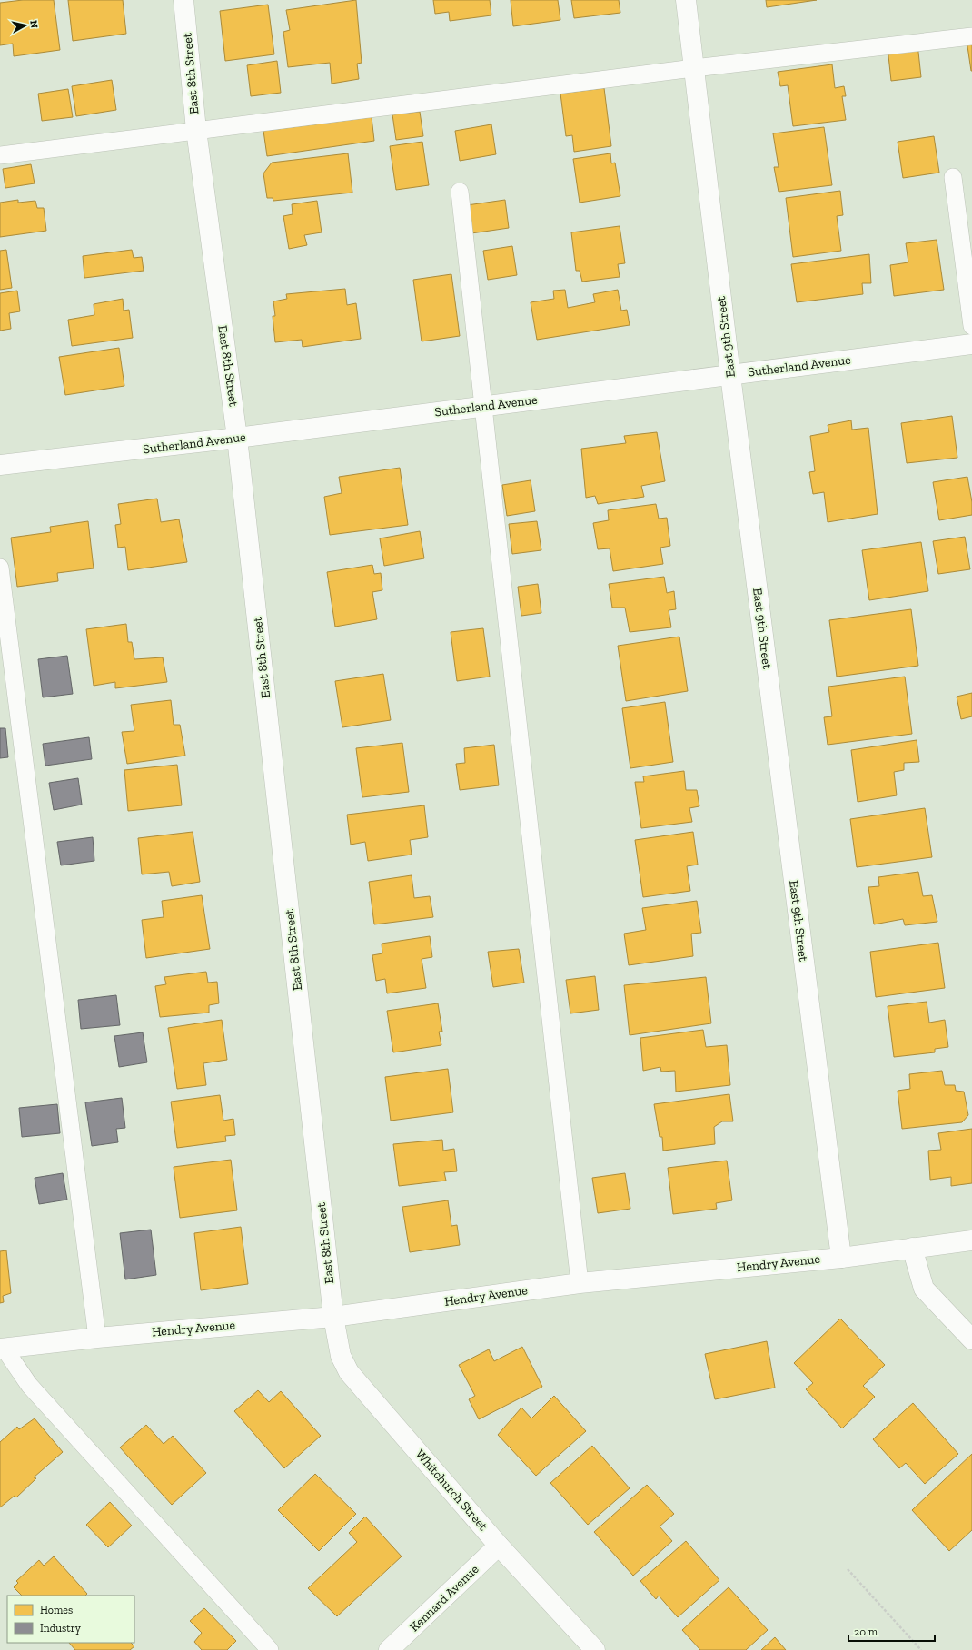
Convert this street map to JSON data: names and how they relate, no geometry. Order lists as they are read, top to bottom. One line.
{"streets":{"street":["East 8th Street","East 9th Street","Sutherland Avenue","Hendry Avenue","Whitchurch Street","Kennard Avenue"]},"crossings":[["East 8th Street","Sutherland Avenue"],["East 8th Street","Hendry Avenue"],["East 8th Street","Whitchurch Street"],["East 9th Street","Sutherland Avenue"],["East 9th Street","Hendry Avenue"],["Hendry Avenue","Whitchurch Street"],["Whitchurch Street","Kennard Avenue"]],"legend":["Homes","Industry"],"scale_bar":"20 m","north":"right"}
